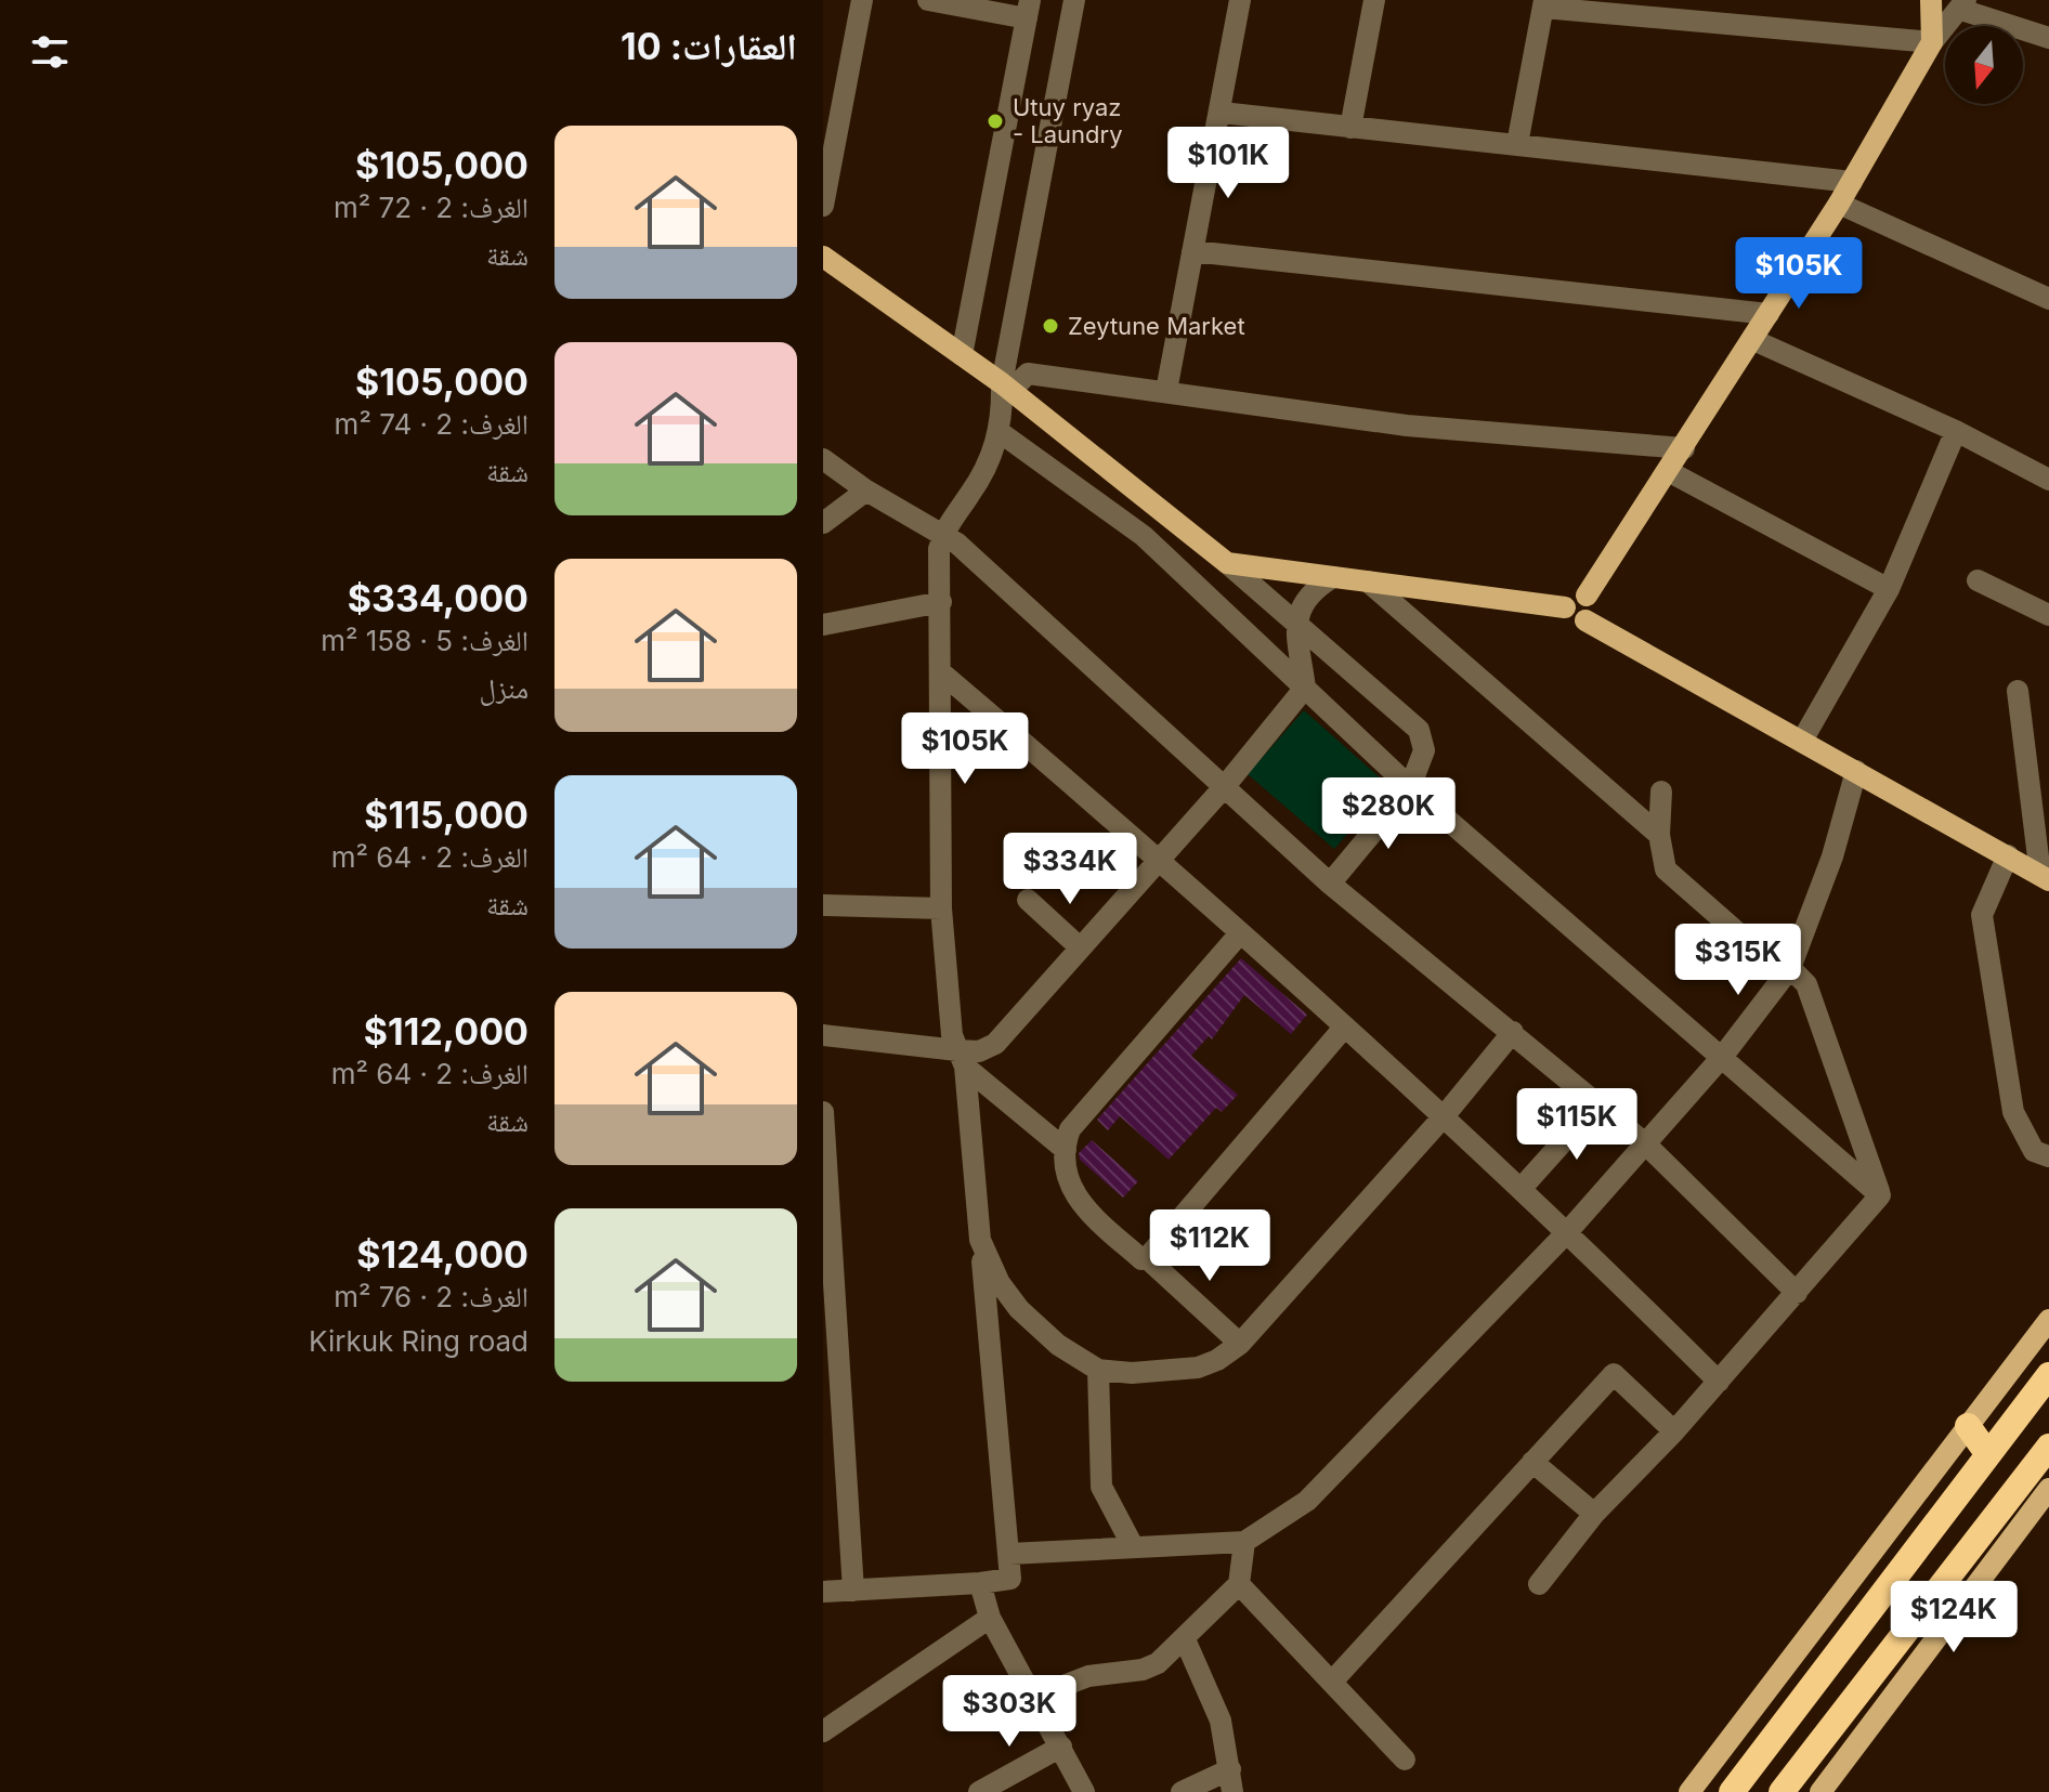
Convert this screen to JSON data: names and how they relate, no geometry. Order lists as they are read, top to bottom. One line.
{"places":["Utuy ryaz - Laundry","Zeytune Market"],"north":"bottom","page":{"heading":"العقارات: 10","list":[{"name":"$105,000","note":"الغرف: 2 · 72 m² · شقة"},{"name":"$105,000","note":"الغرف: 2 · 74 m² · شقة"},{"name":"$334,000","note":"الغرف: 5 · 158 m² · منزل"},{"name":"$115,000","note":"الغرف: 2 · 64 m² · شقة"},{"name":"$112,000","note":"الغرف: 2 · 64 m² · شقة"},{"name":"$124,000","note":"الغرف: 2 · 76 m² · Kirkuk Ring road"}],"price":["$101K","$105K","$105K","$280K","$334K","$315K","$115K","$112K","$124K","$303K"]}}
